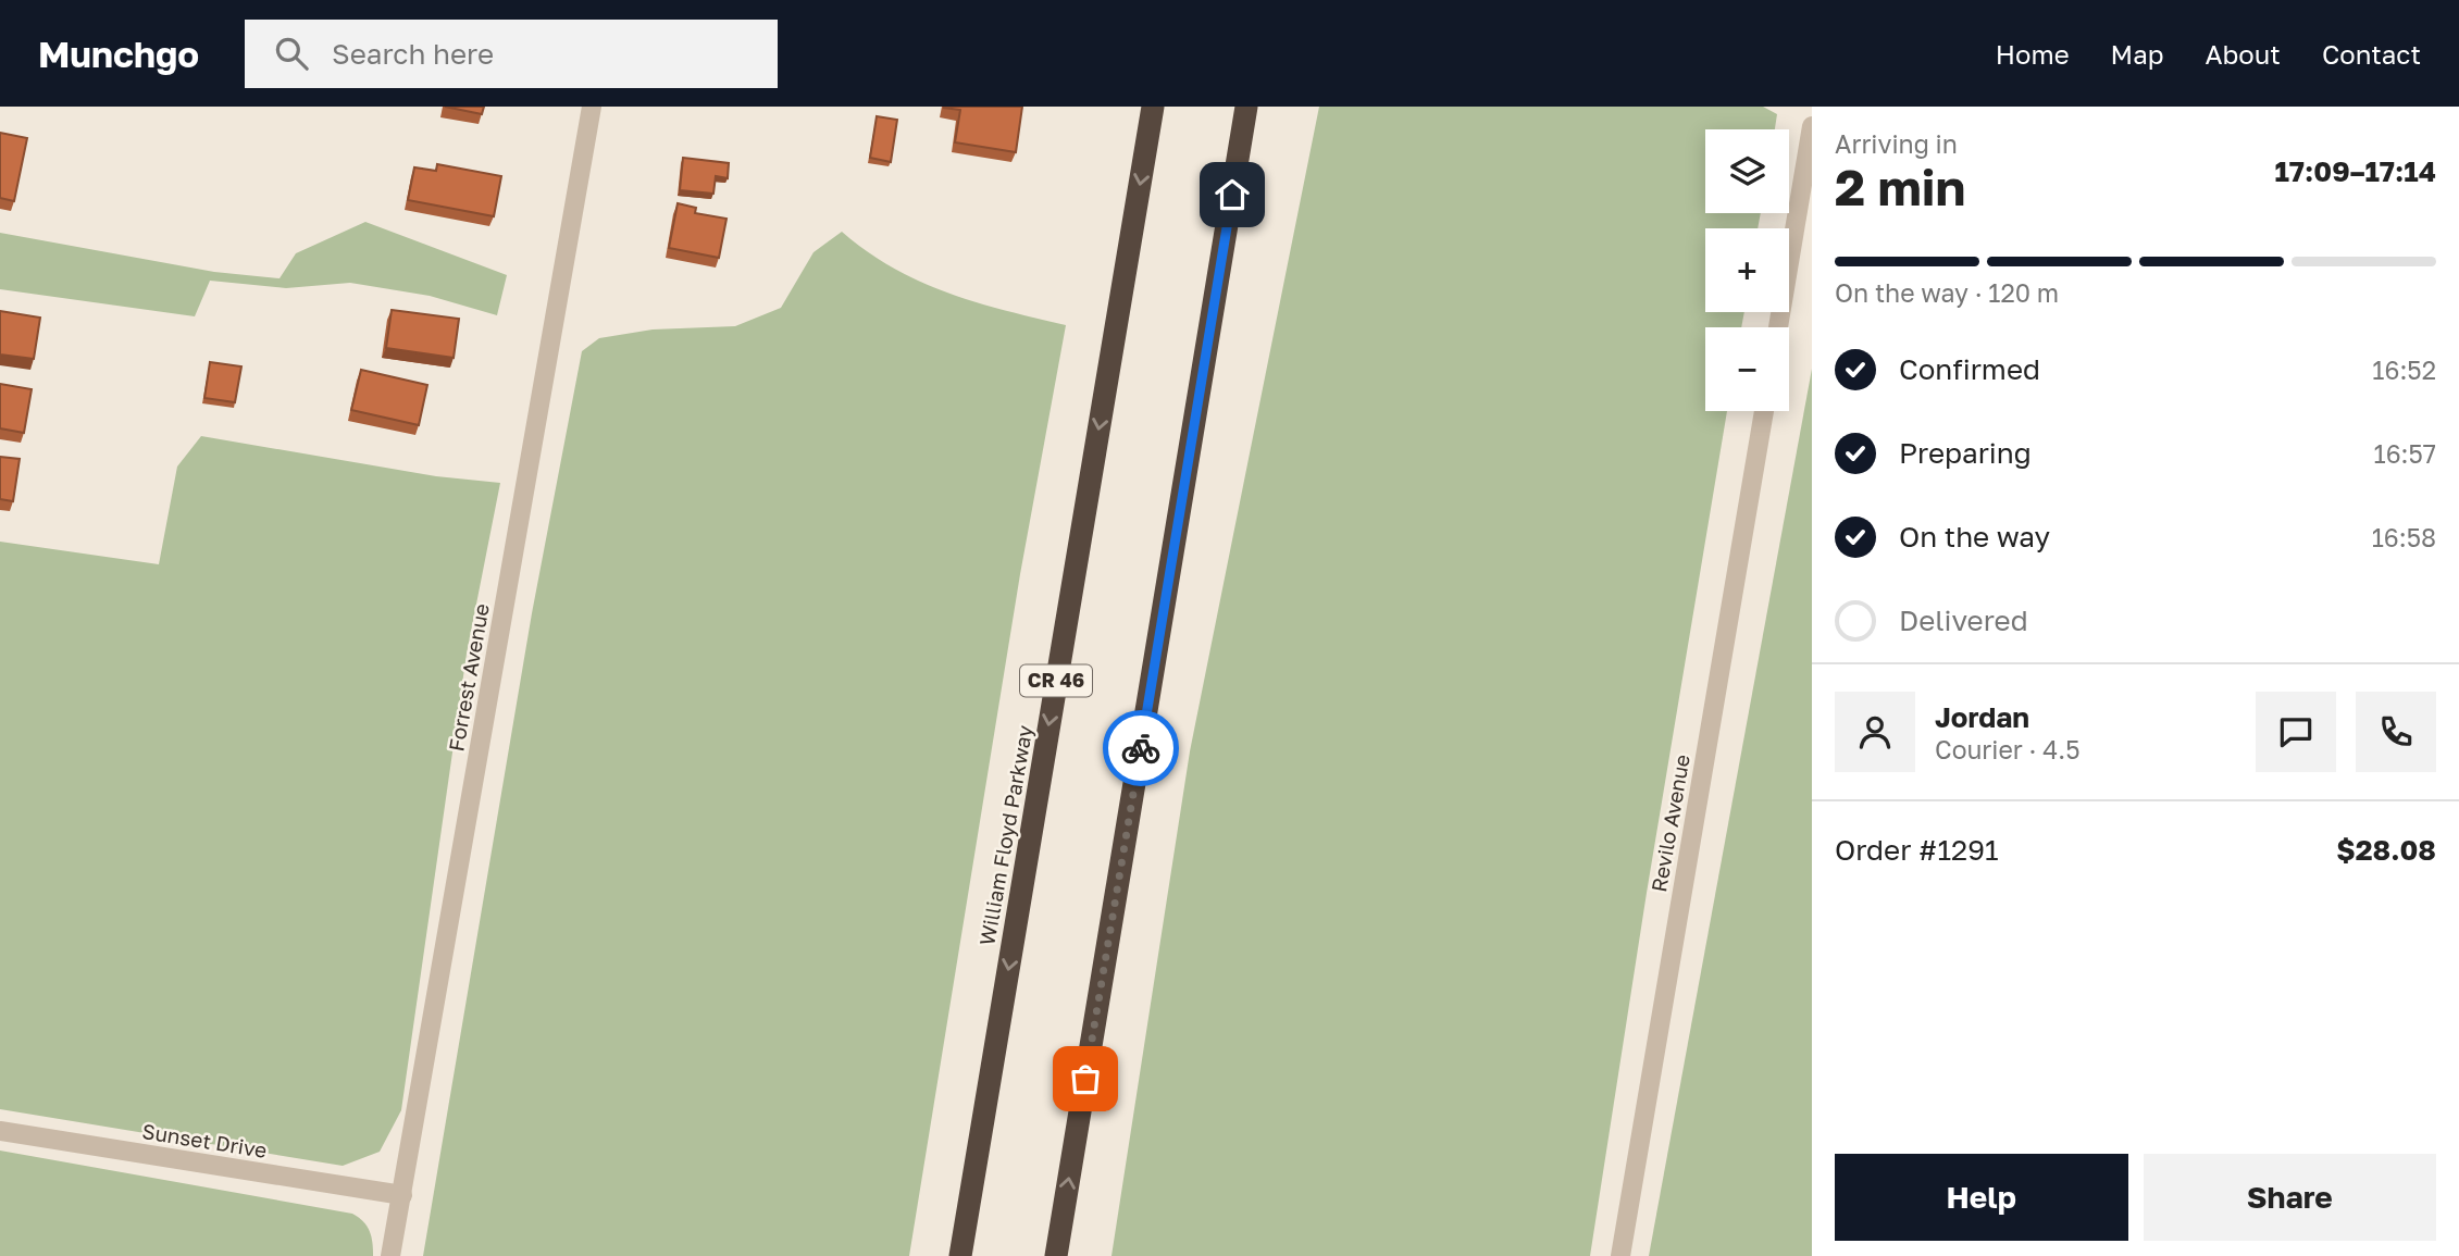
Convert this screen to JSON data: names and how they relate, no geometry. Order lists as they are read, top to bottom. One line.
{"streets":{"highway":["CR 46","William Floyd Parkway"],"street":["Forrest Avenue","Revilo Avenue","Sunset Drive"]},"crossings":[["Forrest Avenue","Sunset Drive"]],"page":{"header":"Munchgo","search":"Search here","nav":["Home","Map","About","Contact"],"heading":["2 min","Arriving in","17:09–17:14"],"panel":["Jordan","Courier · 4.5","Order #1291","$28.08"],"map_buttons":["+","−"],"bar":"On the way · 120 m","list":[["Confirmed","16:52"],["Preparing","16:57"],["On the way","16:58"],"Delivered"],"buttons":["Help","Share"]}}
